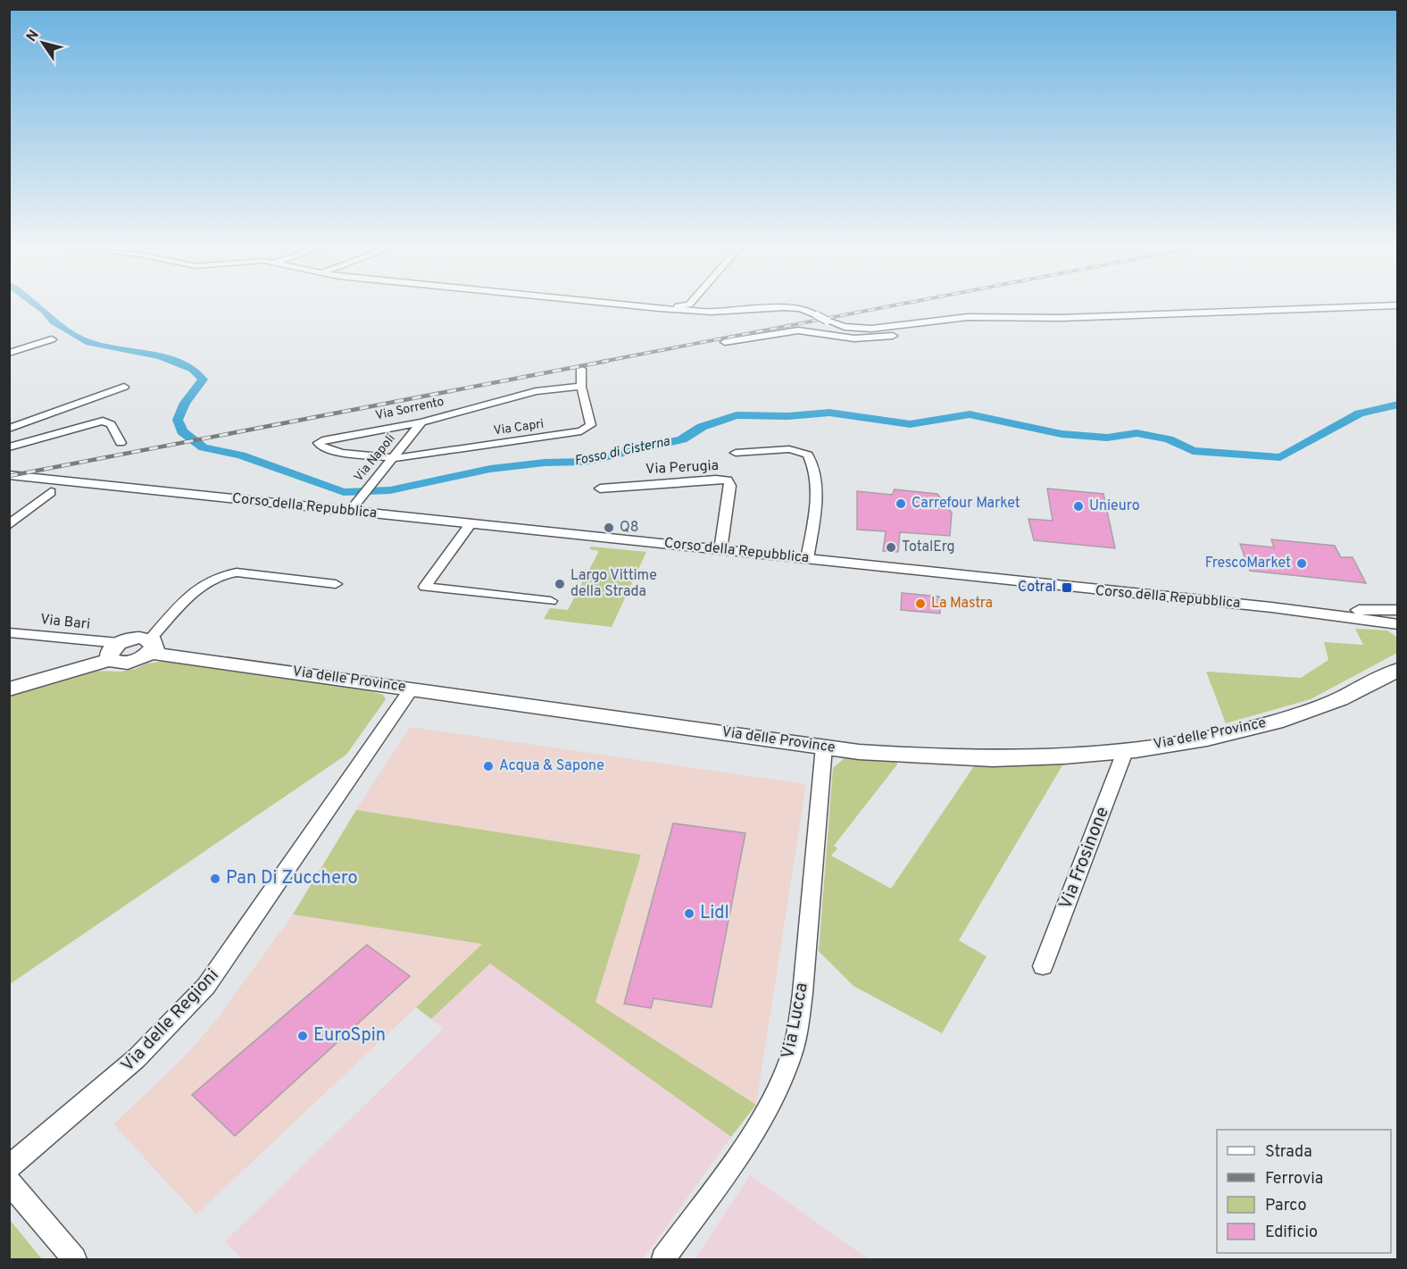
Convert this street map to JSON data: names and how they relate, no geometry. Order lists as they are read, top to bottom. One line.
{"streets":{"main road":["Via delle Province"],"street":["Via Sorrento","Via Capri","Via Napoli","Via Perugia","Corso della Repubblica","Via Bari","Via Frosinone","Via delle Regioni","Via Lucca"]},"crossings":[["Via Sorrento","Via Capri"],["Via Sorrento","Via Napoli"],["Via Capri","Via Napoli"],["Via Napoli","Corso della Repubblica"],["Via Perugia","Corso della Repubblica"],["Via delle Province","Via Frosinone"],["Via delle Province","Via delle Regioni"],["Via delle Province","Via Lucca"]],"water":["Fosso di Cisterna"],"places":{"other":["Carrefour Market","Unieuro","Q8","TotalErg","FrescoMarket","Largo Vittime della Strada","La Mastra","Acqua & Sapone","Pan Di Zucchero","Lidl","EuroSpin"],"transit":["Cotral"]},"legend":["Strada","Ferrovia","Parco","Edificio"],"north":"top left"}
